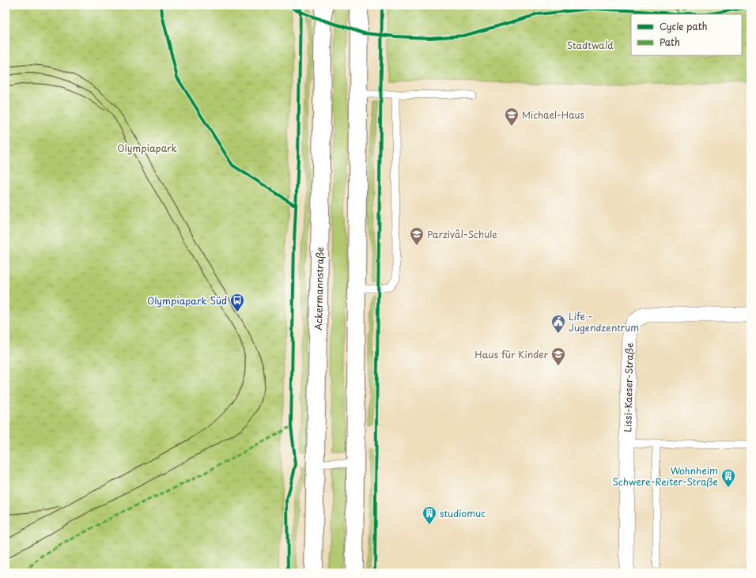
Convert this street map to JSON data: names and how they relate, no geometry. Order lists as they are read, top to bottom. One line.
{"streets":{"main road":["Ackermannstraße"],"street":["Lissi-Kaeser-Straße"]},"parks":["Stadtwald","Olympiapark"],"places":{"school or university":["Michael-Haus","Parzivâl-Schule","Haus für Kinder"],"bus stop":["Olympiapark Süd"],"public building":["Life - Jugendzentrum"],"building":["Wohnheim Schwere-Reiter-Straße","studiomuc"]},"legend":["Cycle path","Path"]}
